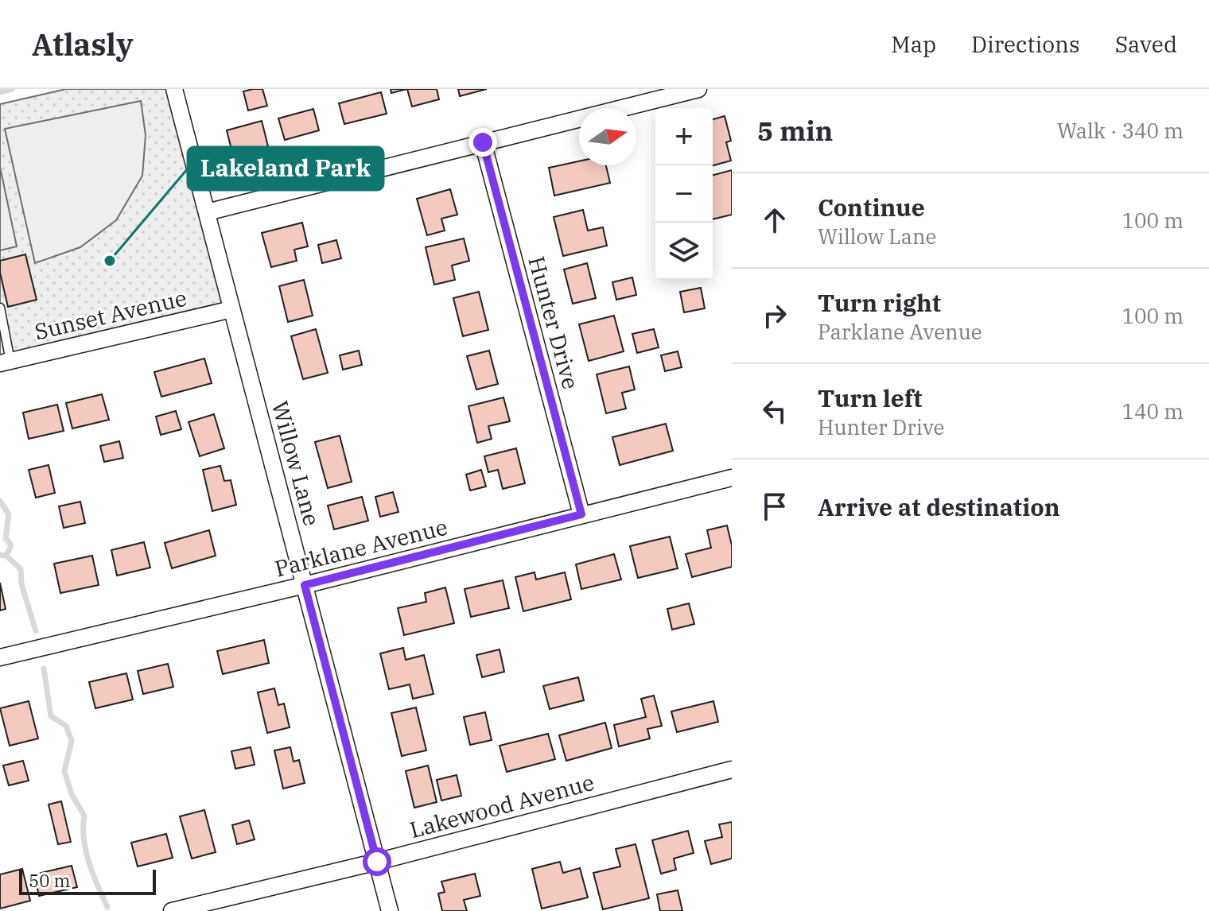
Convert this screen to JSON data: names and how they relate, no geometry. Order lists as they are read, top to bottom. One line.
{"streets":{"street":["Sunset Avenue","Hunter Drive","Willow Lane","Parklane Avenue","Lakewood Avenue"]},"crossings":[["Sunset Avenue","Willow Lane"],["Hunter Drive","Parklane Avenue"],["Willow Lane","Parklane Avenue"],["Willow Lane","Lakewood Avenue"]],"places":["Lakeland Park"],"scale_bar":"50 m","north":"right","page":{"header":"Atlasly","nav":["Map","Directions","Saved"],"heading":["5 min","Walk · 340 m"],"map_buttons":["+","−"],"list":[["Continue","Willow Lane","100 m"],["Turn right","Parklane Avenue","100 m"],["Turn left","Hunter Drive","140 m"],"Arrive at destination"],"scale":"50 m"}}
